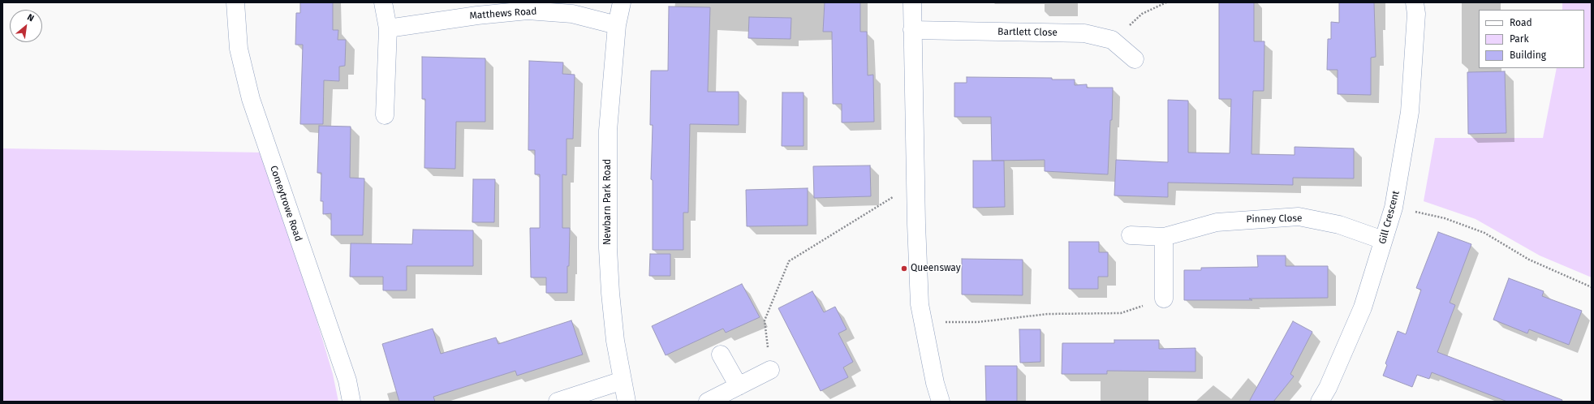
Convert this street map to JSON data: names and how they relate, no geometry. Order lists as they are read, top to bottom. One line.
{"streets":{"street":["Matthews Road","Bartlett Close","Newbarn Park Road","Comeytrowe Road","Gill Crescent","Pinney Close"]},"crossings":[["Matthews Road","Newbarn Park Road"],["Gill Crescent","Pinney Close"]],"places":["Queensway"],"legend":["Road","Park","Building"],"north":"top right"}
